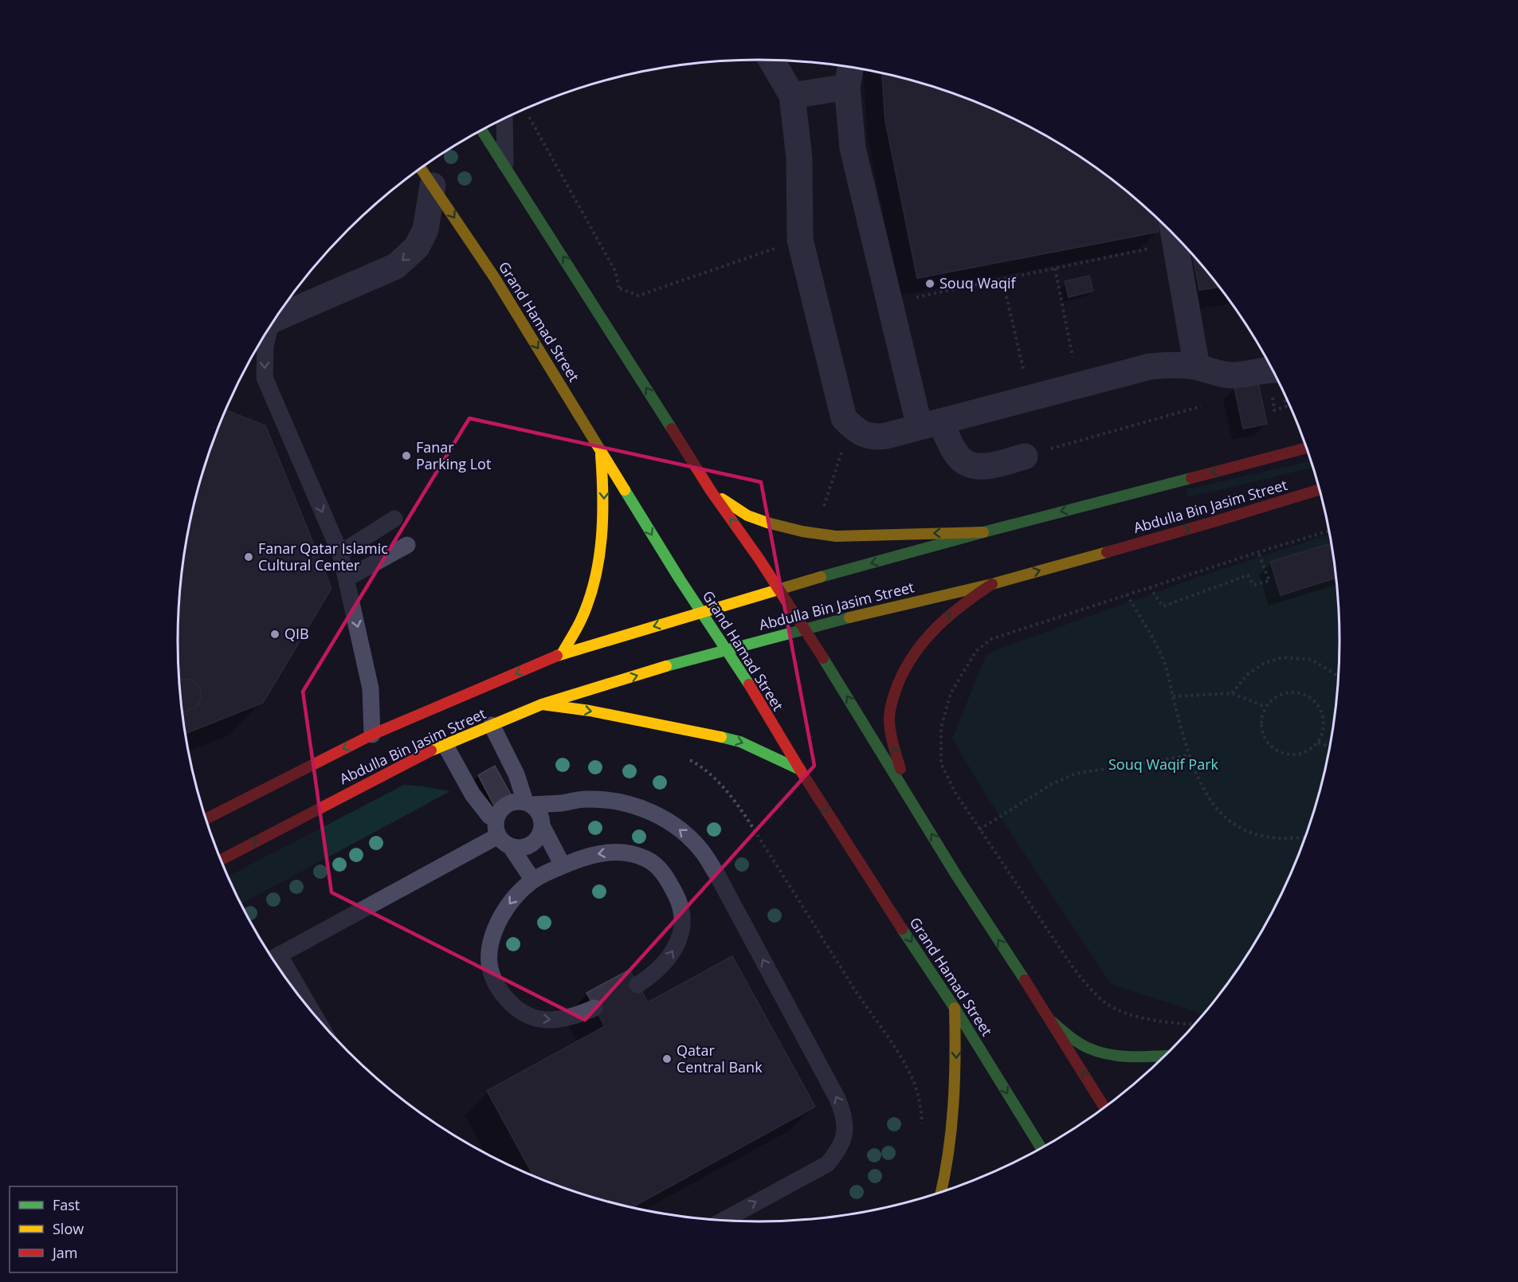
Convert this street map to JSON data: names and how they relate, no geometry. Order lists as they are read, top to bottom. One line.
{"streets":{"main road":["Grand Hamad Street","Abdulla Bin Jasim Street"]},"crossings":[["Grand Hamad Street","Abdulla Bin Jasim Street"]],"parks":["Souq Waqif Park"],"places":["Souq Waqif","Fanar Parking Lot","Fanar Qatar Islamic Cultural Center","QIB","Qatar Central Bank"],"legend":["Fast","Slow","Jam"]}
